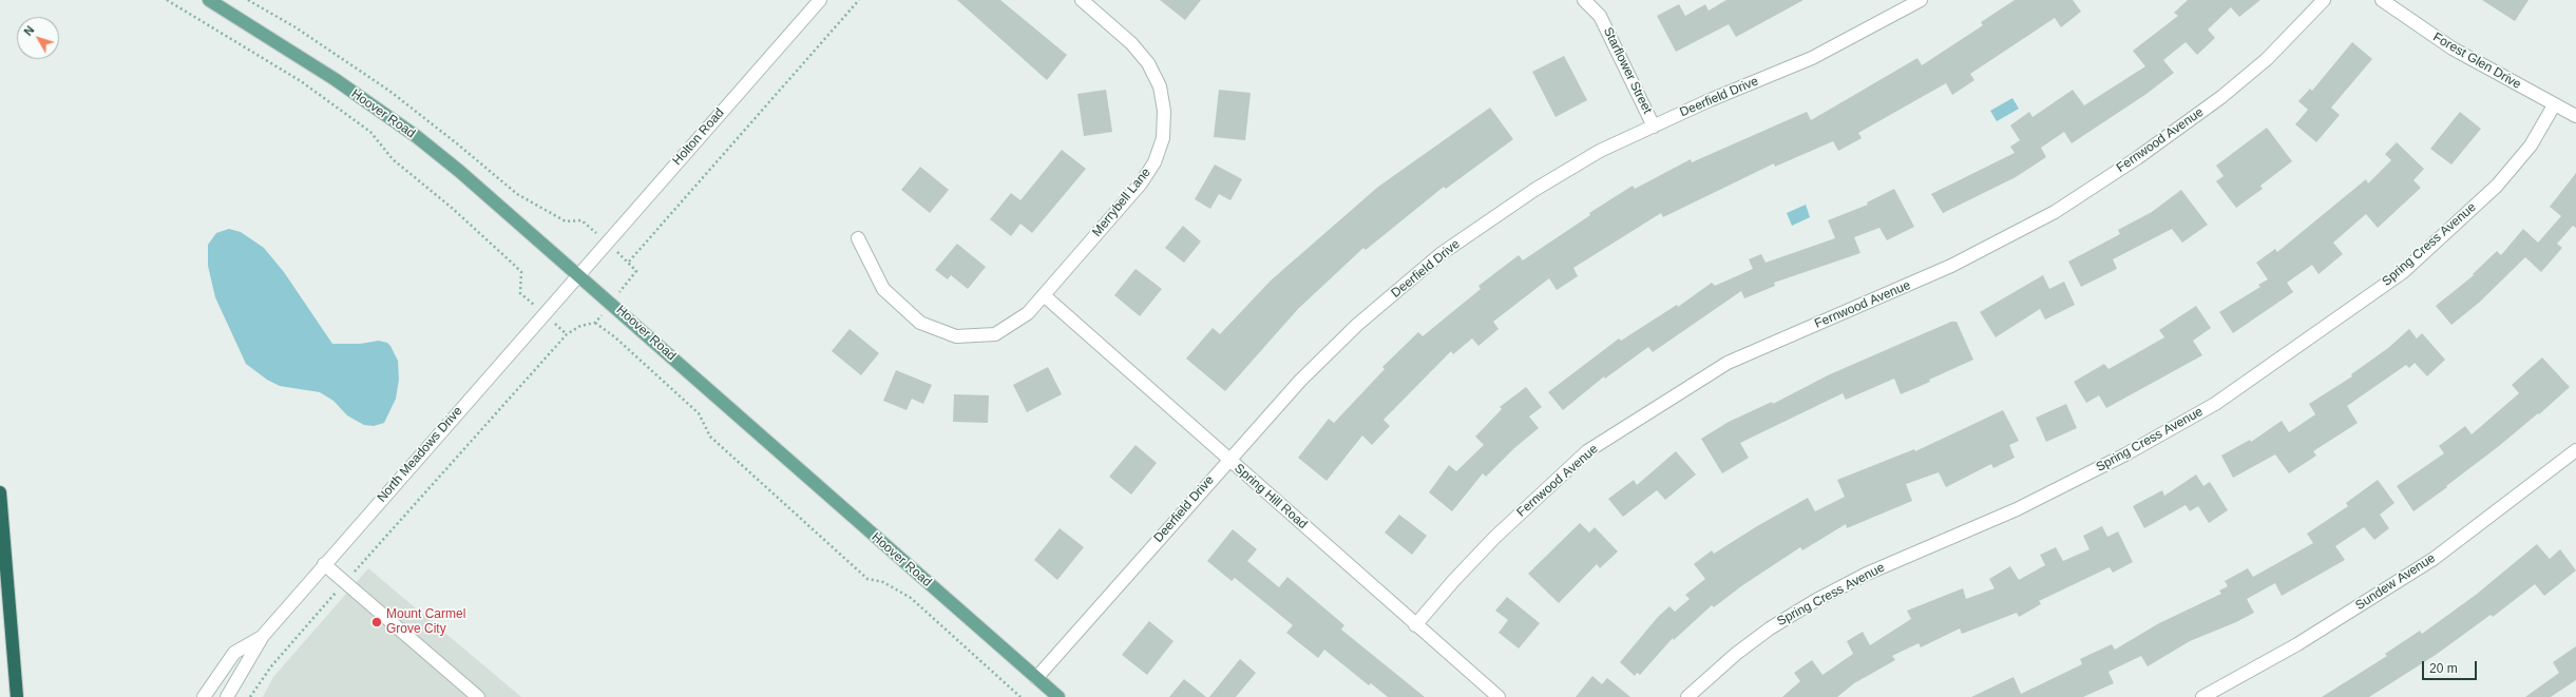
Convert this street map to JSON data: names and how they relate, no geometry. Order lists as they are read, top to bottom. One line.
{"streets":{"main road":["Hoover Road"],"street":["Forest Glen Drive","Starflower Street","Deerfield Drive","Holton Road","Fernwood Avenue","Merrybell Lane","Spring Cress Avenue","North Meadows Drive","Spring Hill Road","Sundew Avenue"]},"crossings":[["Forest Glen Drive","Spring Cress Avenue"],["Starflower Street","Deerfield Drive"],["Deerfield Drive","Hoover Road"],["Deerfield Drive","Spring Hill Road"],["Hoover Road","Holton Road"],["Hoover Road","North Meadows Drive"],["Holton Road","North Meadows Drive"],["Fernwood Avenue","Spring Hill Road"],["Merrybell Lane","Spring Hill Road"]],"places":["Mount Carmel Grove City"],"scale_bar":"20 m","north":"top left"}
